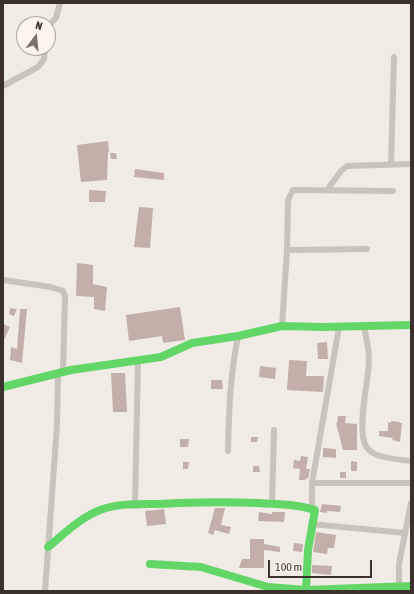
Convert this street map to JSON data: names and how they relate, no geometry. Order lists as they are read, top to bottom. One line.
{"scale_bar":"100 m","north":"top"}
